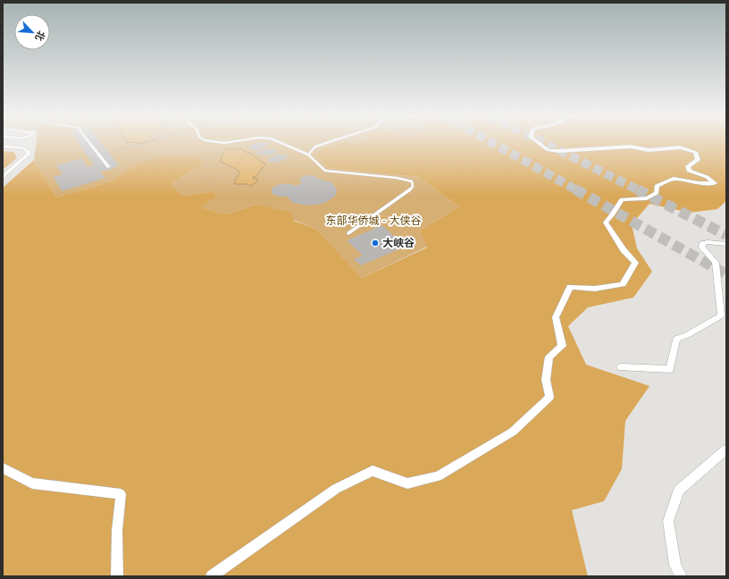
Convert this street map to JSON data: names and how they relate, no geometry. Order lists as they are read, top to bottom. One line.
{"parks":["东部华侨城 - 大侠谷"],"places":["大峡谷"],"north":"bottom right"}
